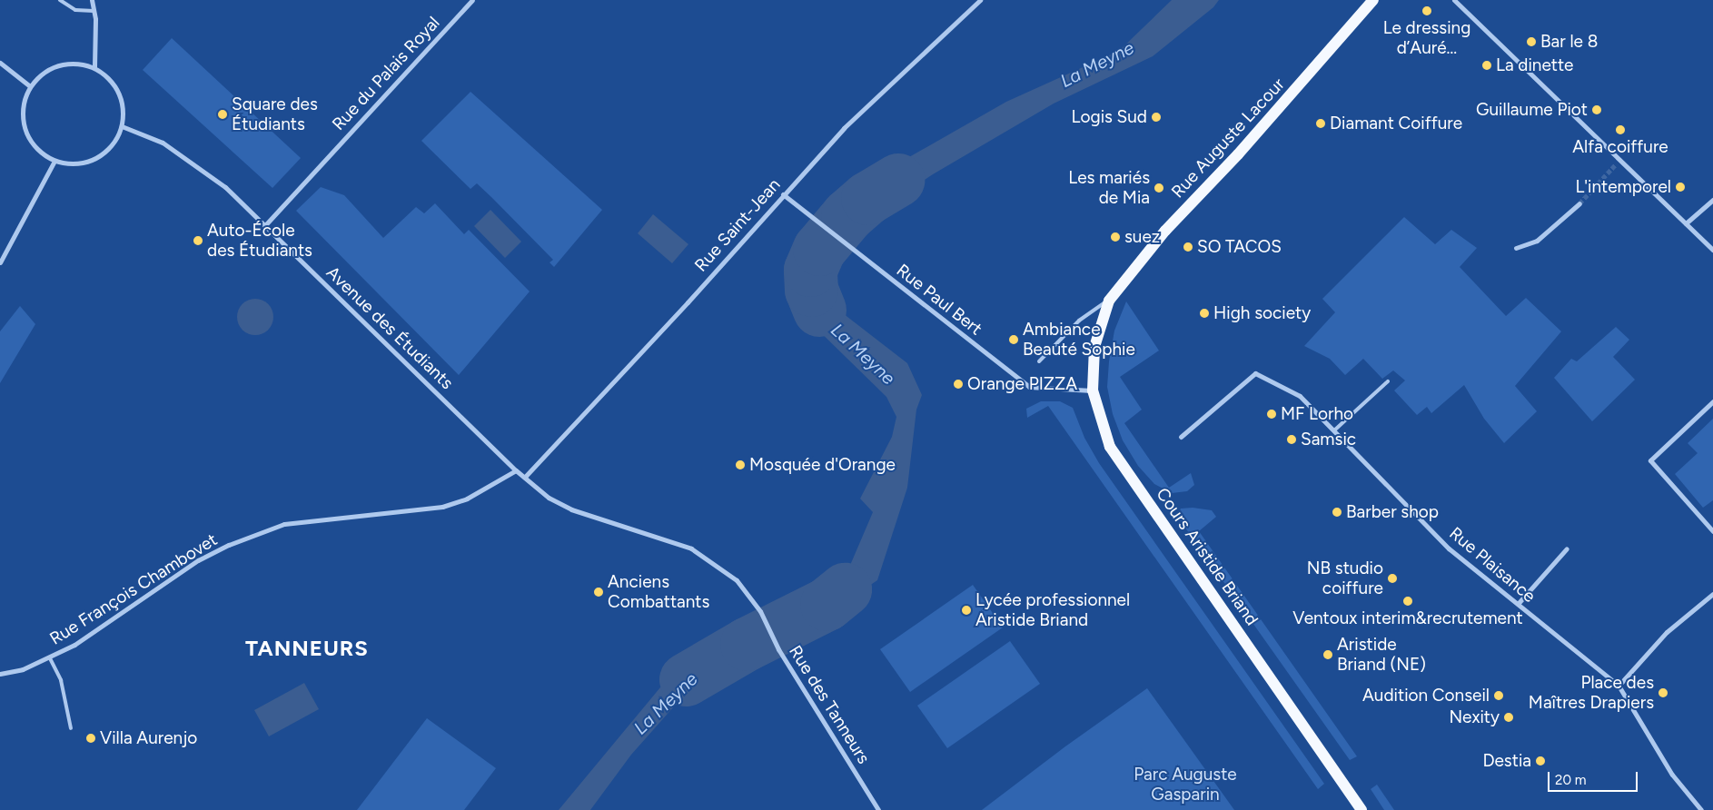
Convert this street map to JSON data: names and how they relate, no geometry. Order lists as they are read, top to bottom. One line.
{"streets":{"main road":["Rue Auguste Lacour","Cours Aristide Briand"],"street":["Rue du Palais Royal","Rue Saint-Jean","Rue Paul Bert","Avenue des Étudiants","Rue Plaisance","Rue François Chambovet","Rue des Tanneurs"]},"crossings":[["Rue du Palais Royal","Avenue des Étudiants"],["Rue Auguste Lacour","Cours Aristide Briand"],["Rue Saint-Jean","Rue Paul Bert"],["Rue Saint-Jean","Avenue des Étudiants"],["Rue Saint-Jean","Rue des Tanneurs"],["Rue Paul Bert","Cours Aristide Briand"],["Avenue des Étudiants","Rue François Chambovet"],["Avenue des Étudiants","Rue des Tanneurs"]],"districts":["TANNEURS"],"water":["La Meyne"],"parks":["Parc Auguste Gasparin"],"places":["Le dressing d’Auré…","Bar le 8","La dinette","Guillaume Piot","Square des Étudiants","Logis Sud","Diamant Coiffure","Alfa coiffure","L'intemporel","Les mariés de Mia","suez","Auto-École des Étudiants","SO TACOS","High society","Ambiance Beauté Sophie","Orange PIZZA","MF Lorho","Samsic","Mosquée d'Orange","Barber shop","NB studio coiffure","Anciens Combattants","Ventoux interim&recrutement","Lycée professionnel Aristide Briand","Aristide Briand (NE)","Place des Maîtres Drapiers","Audition Conseil","Nexity","Villa Aurenjo","Destia"],"scale_bar":"20 m"}
